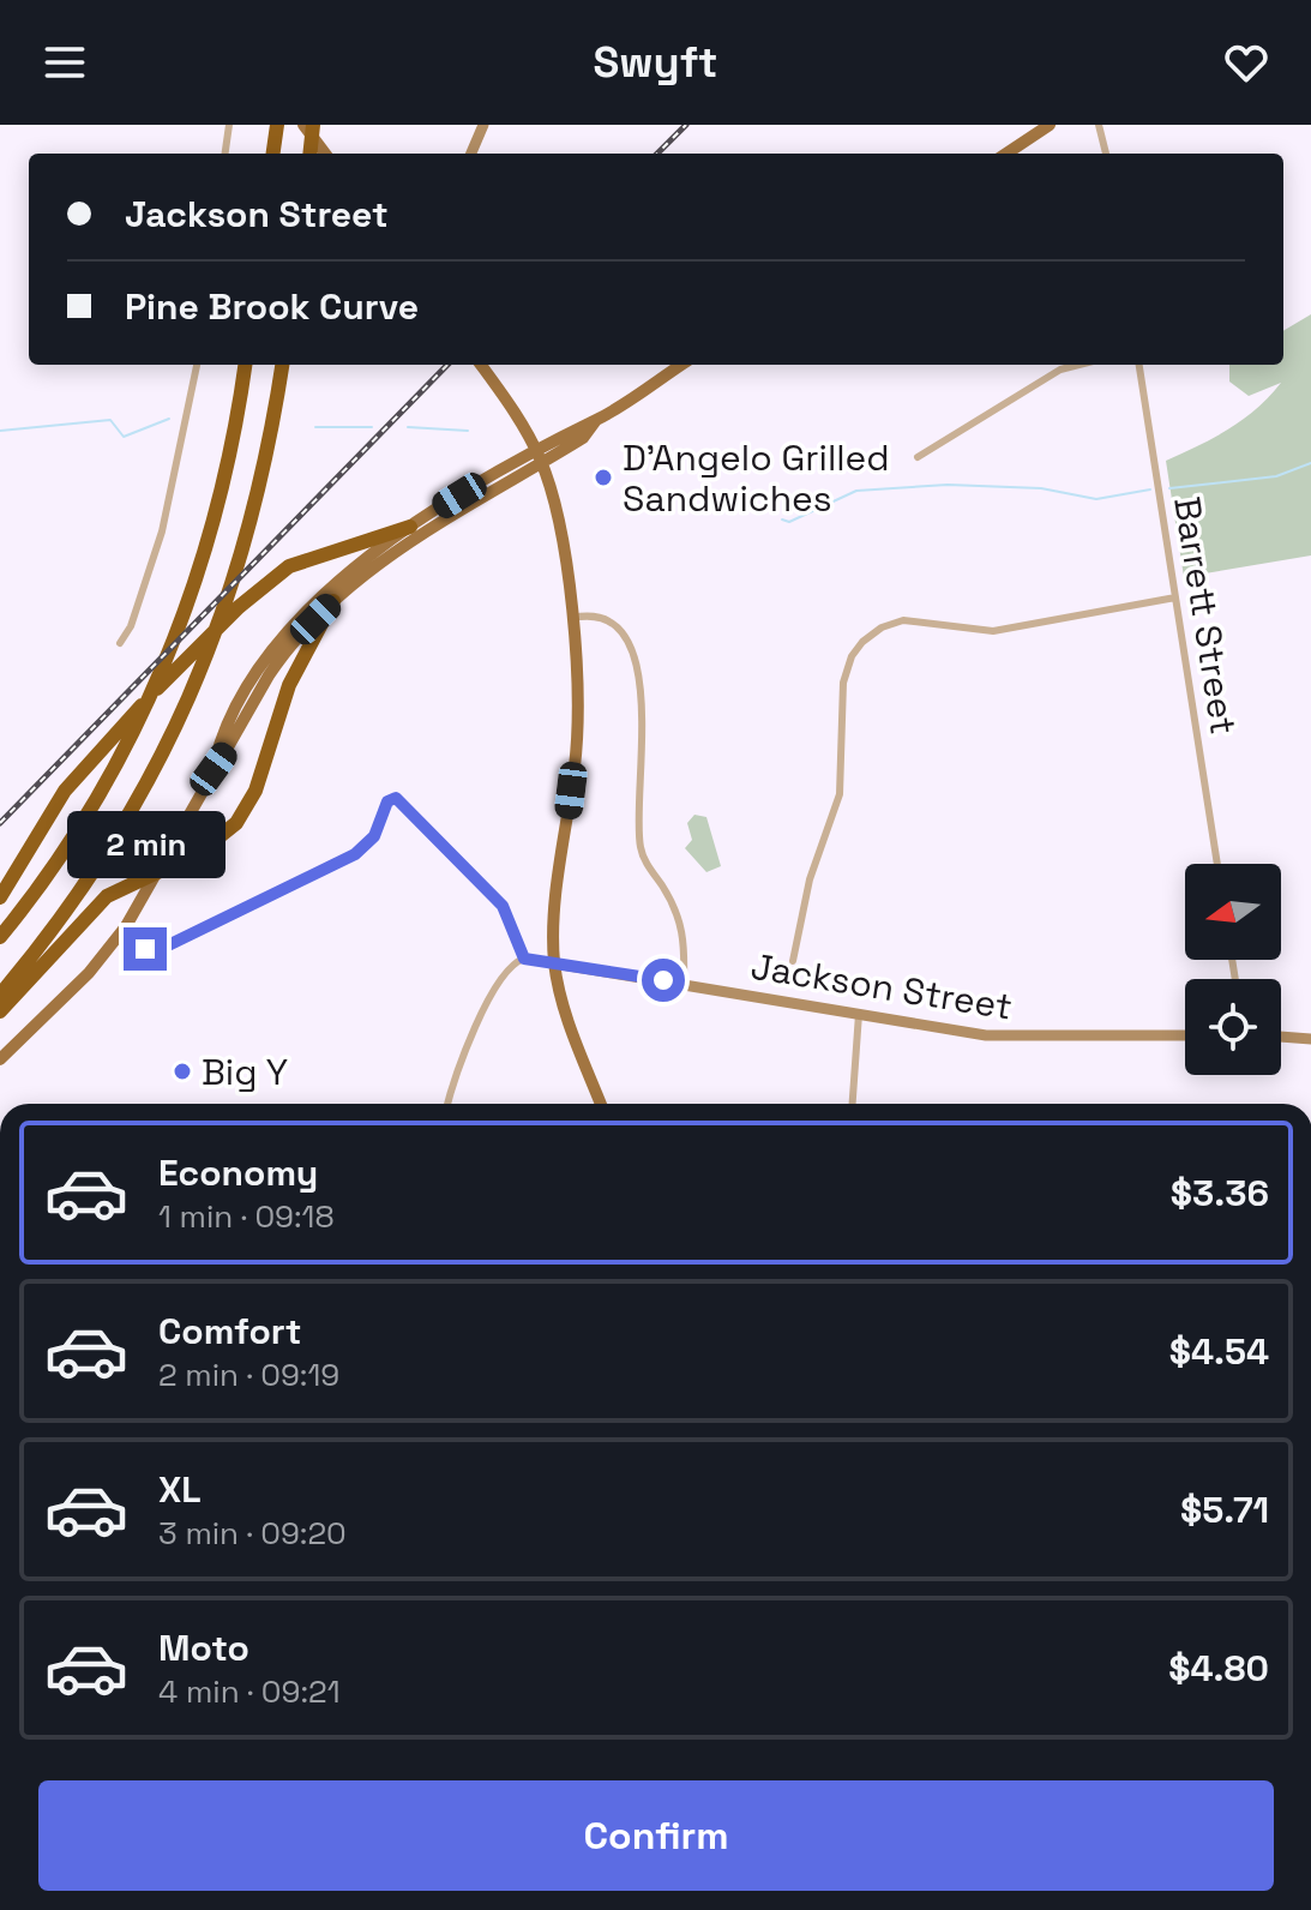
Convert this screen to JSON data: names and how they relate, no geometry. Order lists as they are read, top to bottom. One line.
{"streets":{"street":["Barrett Street","Jackson Street"]},"places":["D'Angelo Grilled Sandwiches","Big Y"],"north":"left","page":{"header":"Swyft","banner":["Jackson Street","Pine Brook Curve"],"bubble":"2 min","list":[{"name":"Economy","note":"1 min · 09:18","value":"$3.36"},{"name":"Comfort","note":"2 min · 09:19","value":"$4.54"},{"name":"XL","note":"3 min · 09:20","value":"$5.71"},{"name":"Moto","note":"4 min · 09:21","value":"$4.80"}],"buttons":"Confirm"}}
